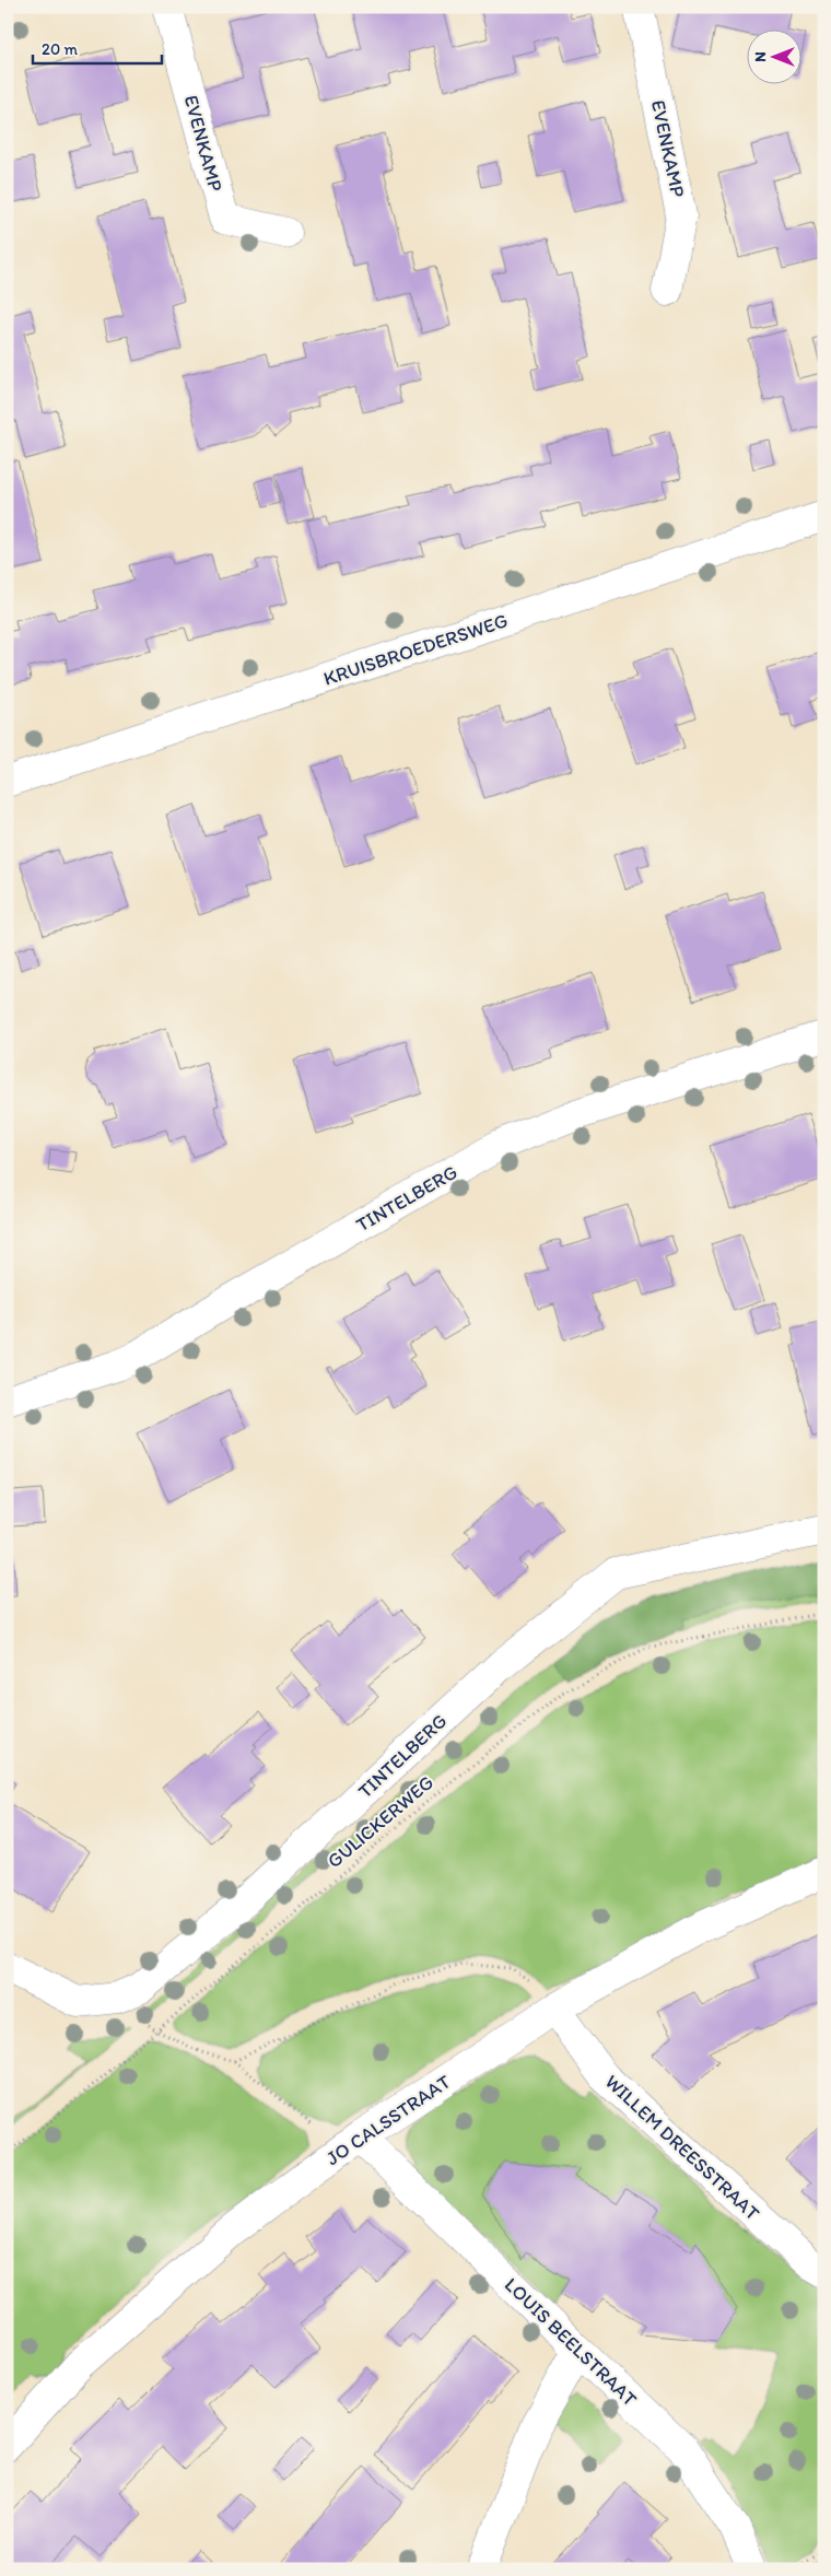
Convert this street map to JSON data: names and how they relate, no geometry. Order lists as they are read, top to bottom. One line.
{"streets":{"street":["EVENKAMP","KRUISBROEDERSWEG","TINTELBERG","JO CALSSTRAAT","WILLEM DREESSTRAAT","LOUIS BEELSTRAAT"],"path":["GULICKERWEG"]},"crossings":[["JO CALSSTRAAT","WILLEM DREESSTRAAT"],["JO CALSSTRAAT","LOUIS BEELSTRAAT"]],"scale_bar":"20 m","north":"left"}
